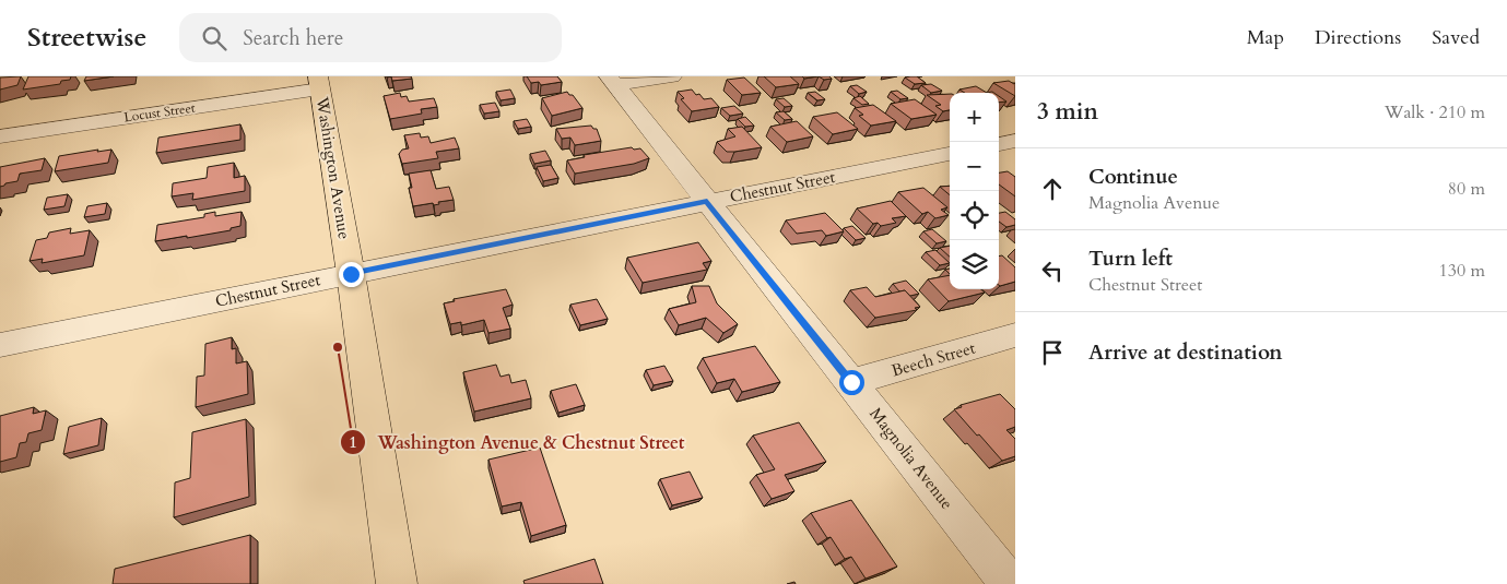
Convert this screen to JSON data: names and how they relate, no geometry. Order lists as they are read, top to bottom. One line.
{"streets":{"main road":["Washington Avenue"],"street":["Locust Street","Chestnut Street","Beech Street","Magnolia Avenue"]},"crossings":[["Locust Street","Washington Avenue"],["Washington Avenue","Chestnut Street"],["Chestnut Street","Magnolia Avenue"],["Beech Street","Magnolia Avenue"]],"places":["Washington Avenue & Chestnut Street"],"page":{"header":"Streetwise","search":"Search here","nav":["Map","Directions","Saved"],"heading":["3 min","Walk · 210 m"],"map_buttons":["+","−"],"list":[["Continue","Magnolia Avenue","80 m"],["Turn left","Chestnut Street","130 m"],"Arrive at destination"]}}
